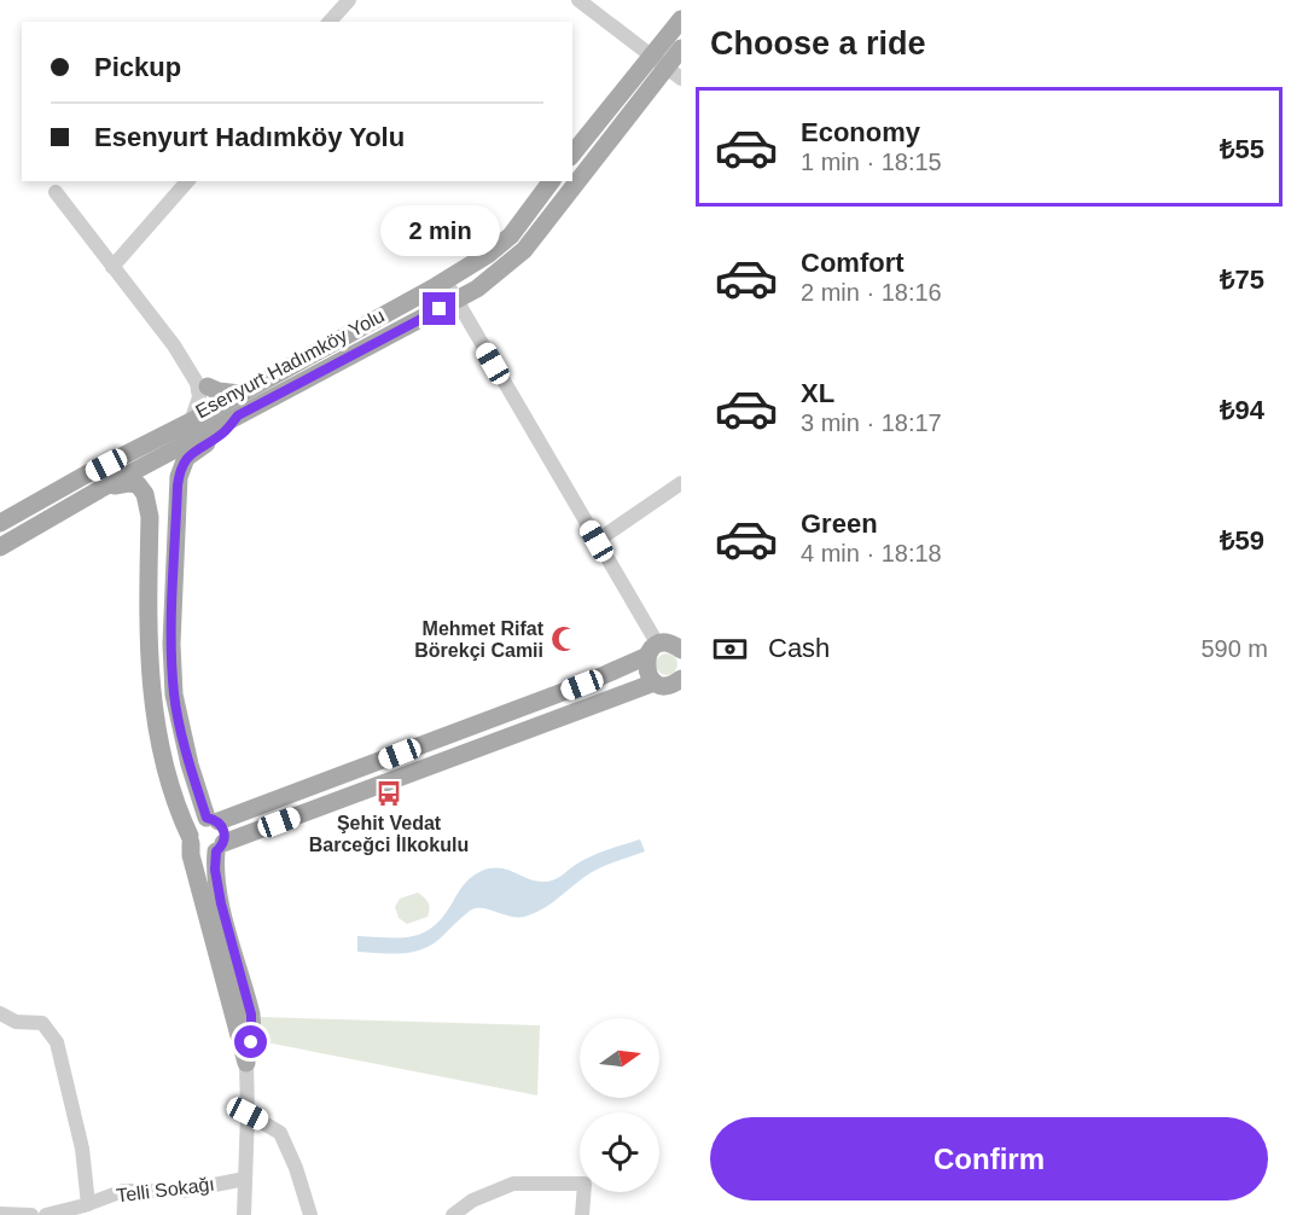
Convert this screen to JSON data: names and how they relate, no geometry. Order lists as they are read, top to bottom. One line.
{"streets":{"main road":["Esenyurt Hadımköy Yolu"],"street":["Telli Sokağı"]},"places":{"mosque":["Mehmet Rifat Börekçi Camii"],"bus stop":["Şehit Vedat Barceğci İlkokulu"]},"north":"right","page":{"heading":"Choose a ride","banner":["Pickup","Esenyurt Hadımköy Yolu"],"list":[{"name":"Economy","note":"1 min · 18:15","value":"₺55"},{"name":"Comfort","note":"2 min · 18:16","value":"₺75"},{"name":"XL","note":"3 min · 18:17","value":"₺94"},{"name":"Green","note":"4 min · 18:18","value":"₺59"}],"bubble":"2 min","pay":["Cash","590 m"],"buttons":"Confirm"}}
